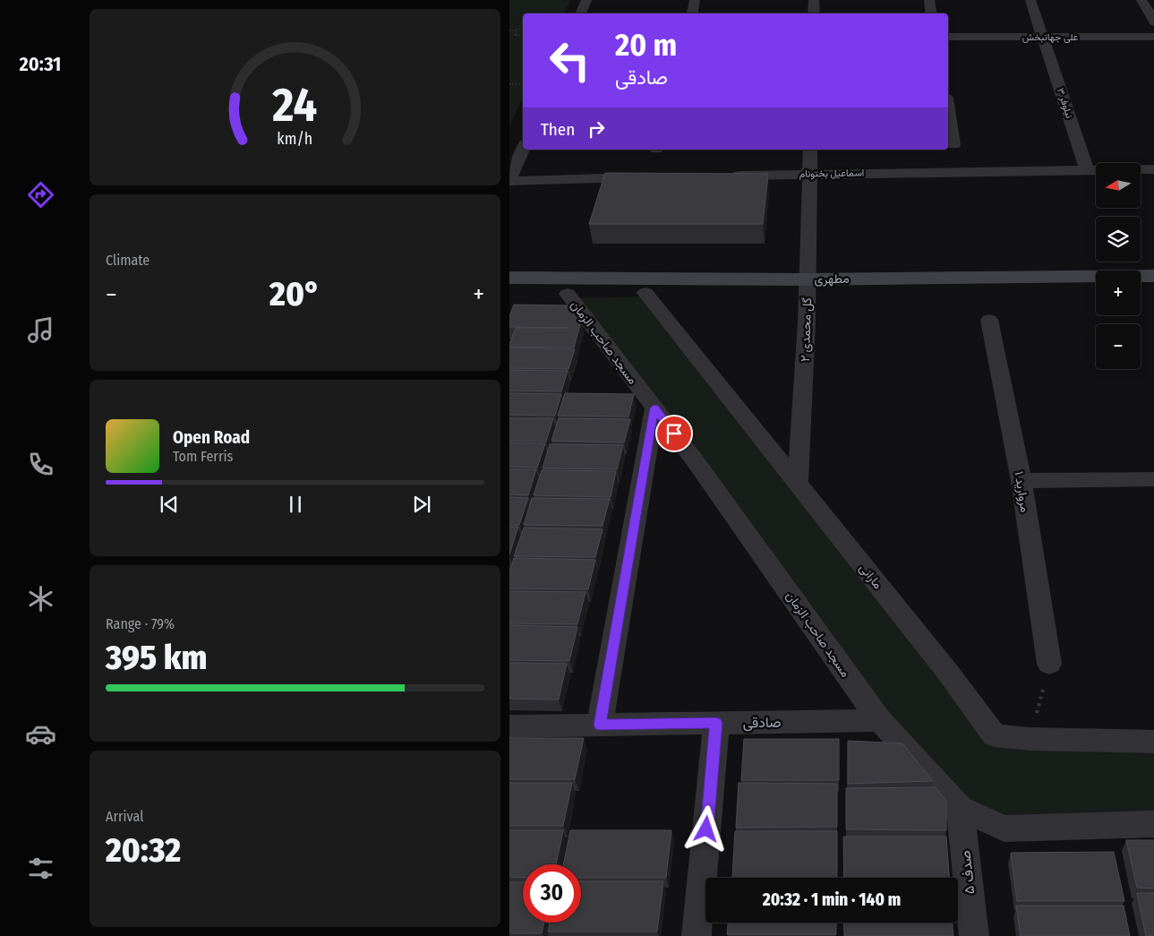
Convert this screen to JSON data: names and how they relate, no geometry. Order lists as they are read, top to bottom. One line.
{"streets":{"street":["علی جهانبخش","نیلوفر ۳","اسماعیل بختونام","مطهری","گل محمدی ۲","مسجد صاحب الزمان","مروارید ۱","مارانی","صادقی","صدف ۵"]},"crossings":[["علی جهانبخش","نیلوفر ۳"],["نیلوفر ۳","اسماعیل بختونام"],["اسماعیل بختونام","گل محمدی ۲"],["مطهری","گل محمدی ۲"],["مطهری","مسجد صاحب الزمان"],["مطهری","مارانی"],["گل محمدی ۲","مارانی"],["مسجد صاحب الزمان","صادقی"],["مسجد صاحب الزمان","صدف ۵"]],"north":"left","page":{"tabs":"20:31","turn":["20 m","صادقی"],"then":"Then","map_buttons":["+","−"],"tile":["Climate",["Range · 79%","395 km"],["Arrival","20:32"]],"heat":["−","20°","+"],"song":["Open Road","Tom Ferris"],"limit":"30","trip":"20:32 · 1 min · 140 m","gauge":["24","km/h"]}}
